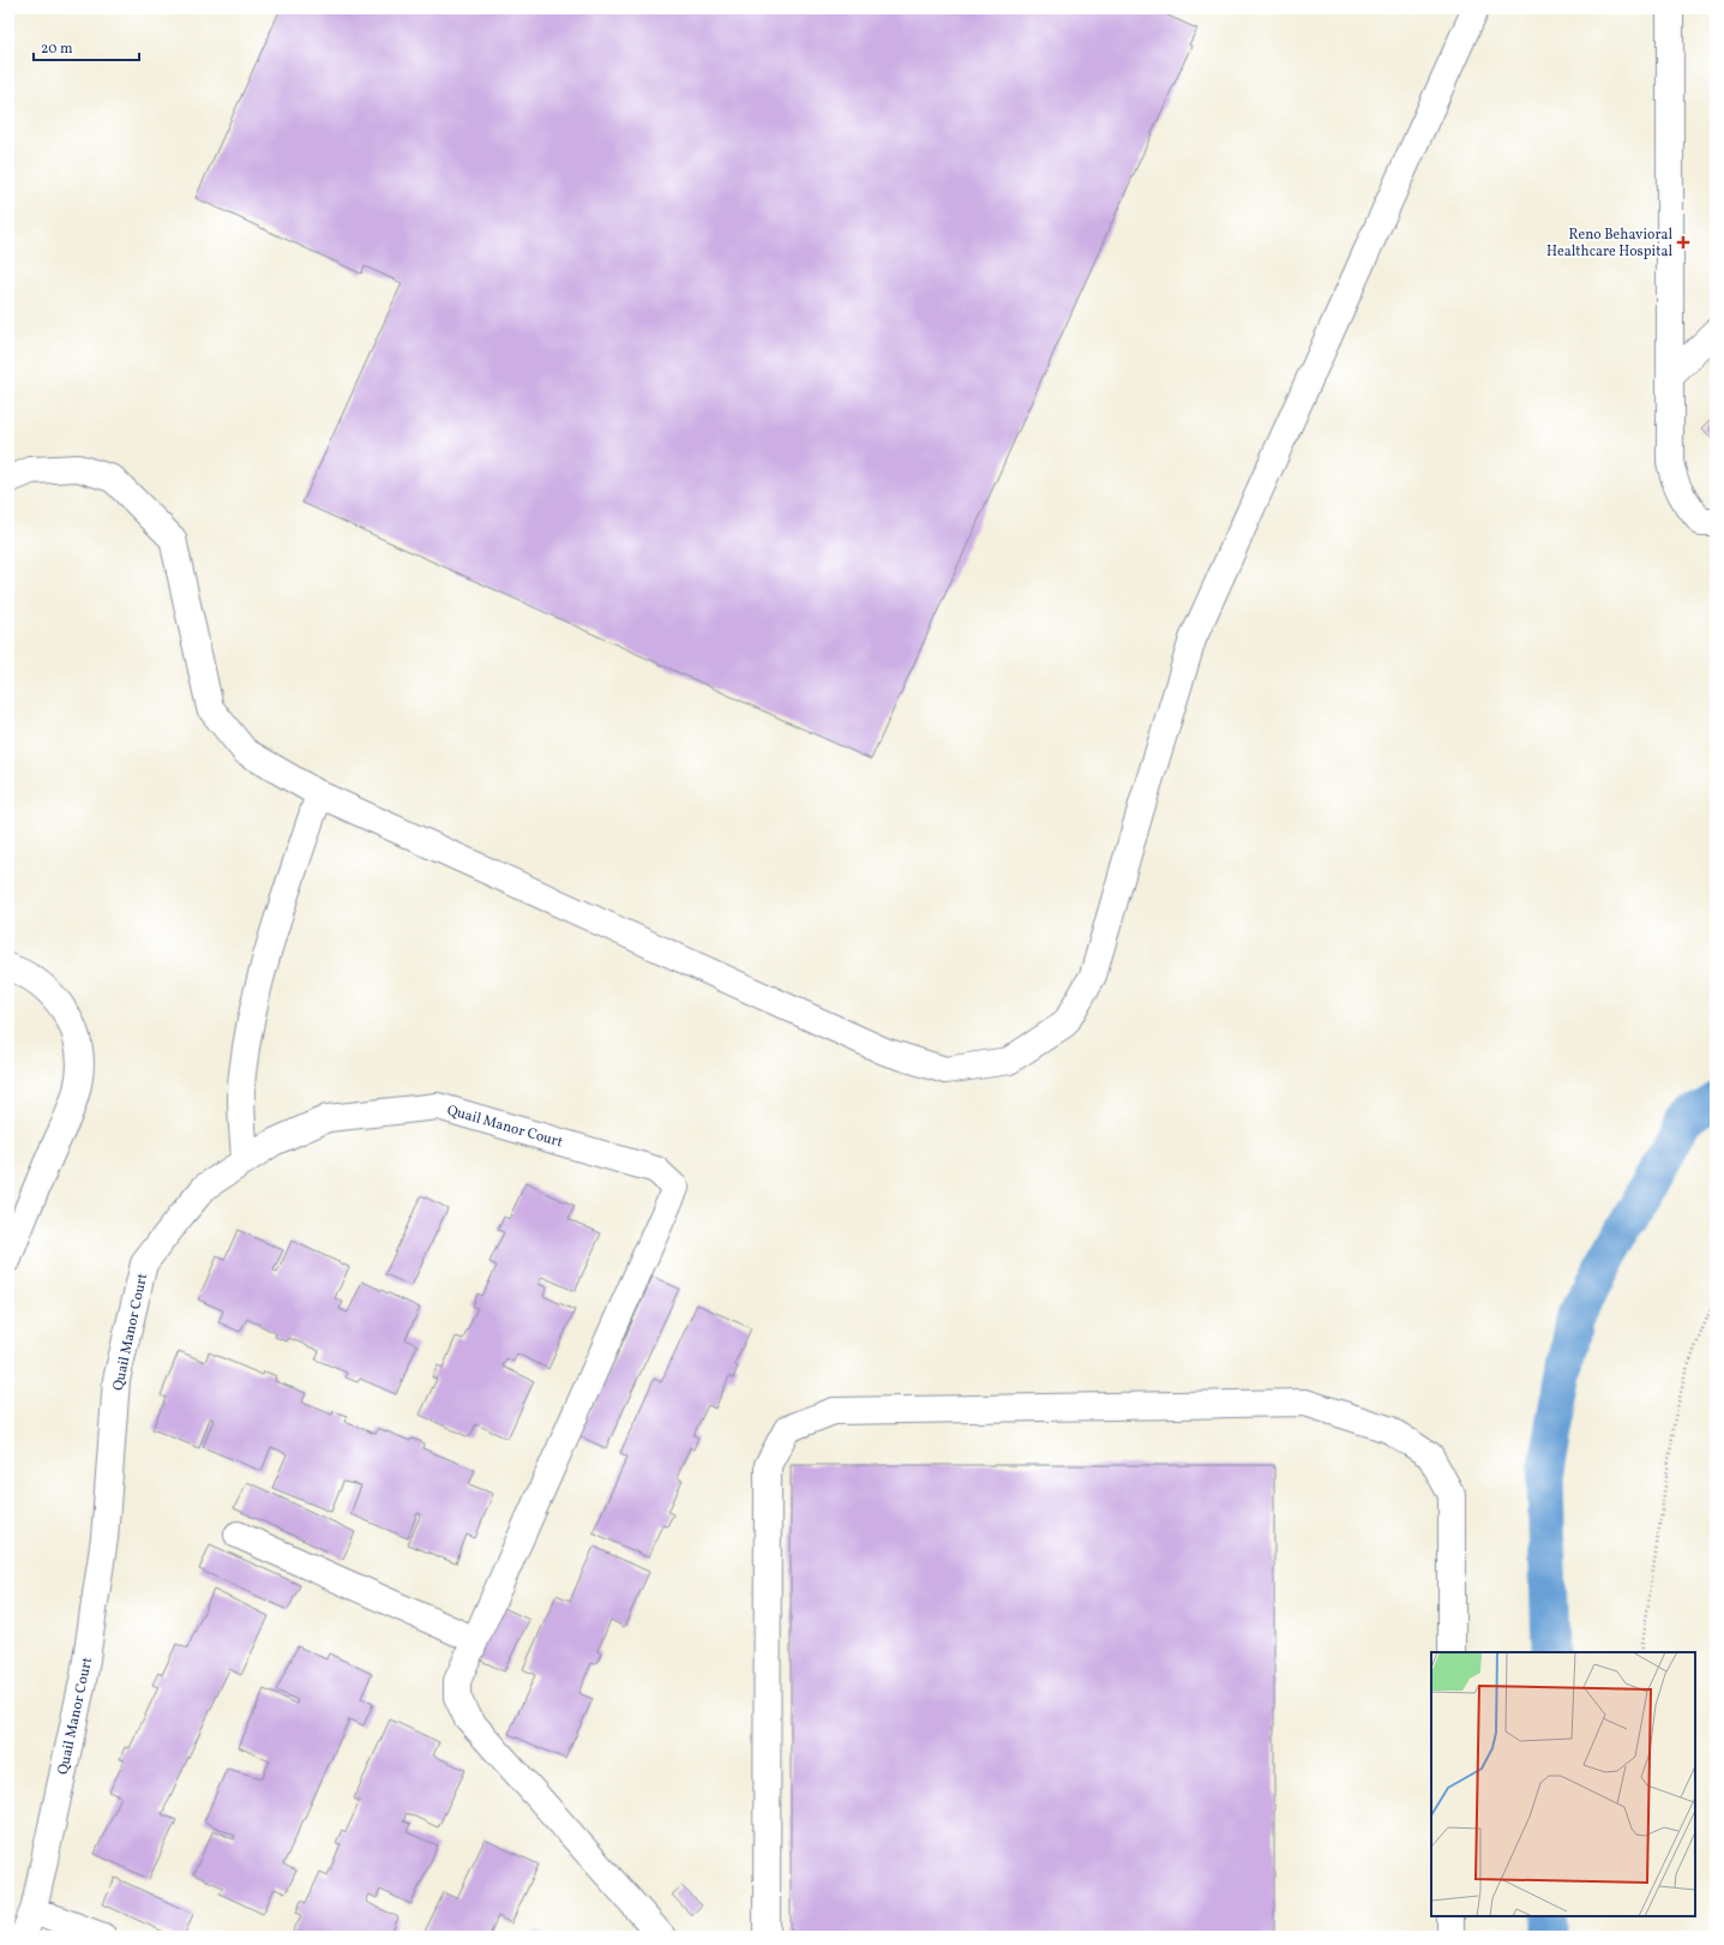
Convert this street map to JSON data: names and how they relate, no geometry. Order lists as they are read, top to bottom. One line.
{"streets":{"street":["Quail Manor Court"]},"places":{"health":["Reno Behavioral Healthcare Hospital"]},"scale_bar":"20 m"}
